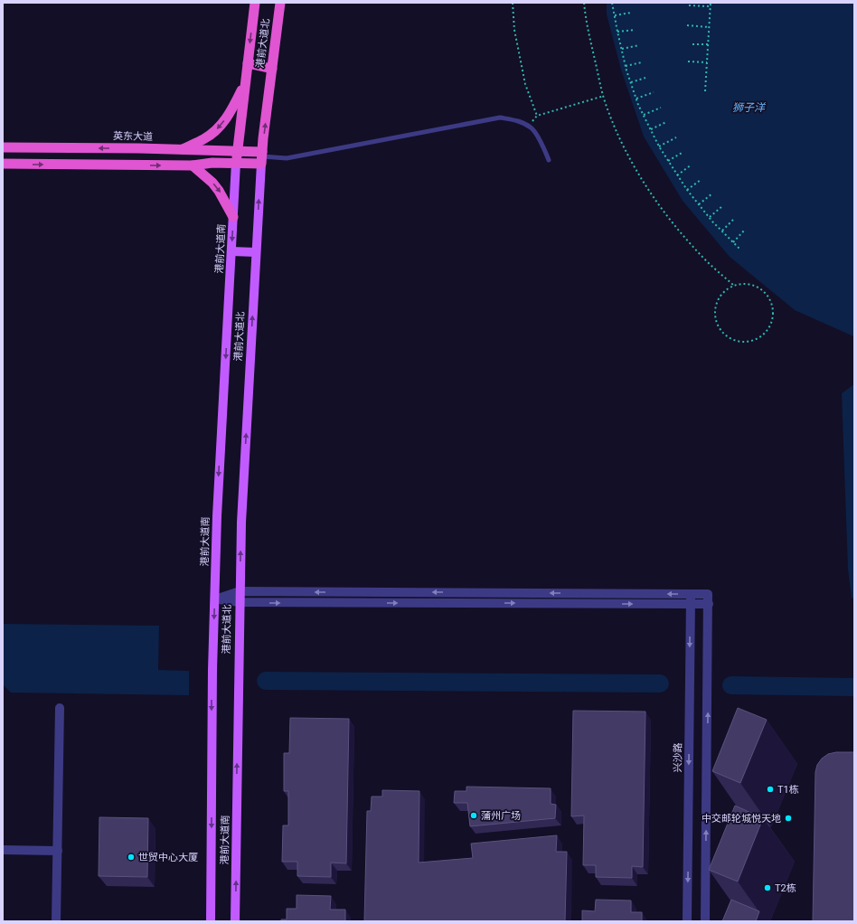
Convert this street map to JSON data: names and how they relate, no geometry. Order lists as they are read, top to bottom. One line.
{"streets":{"highway":["港前大道北","英东大道"],"main road":["港前大道南"],"street":["兴沙路"]},"crossings":[["港前大道北","英东大道"],["港前大道北","港前大道南"]],"water":["狮子洋"],"places":["T1栋","蒲州广场","中交邮轮城悦天地","世贸中心大厦","T2栋"]}
